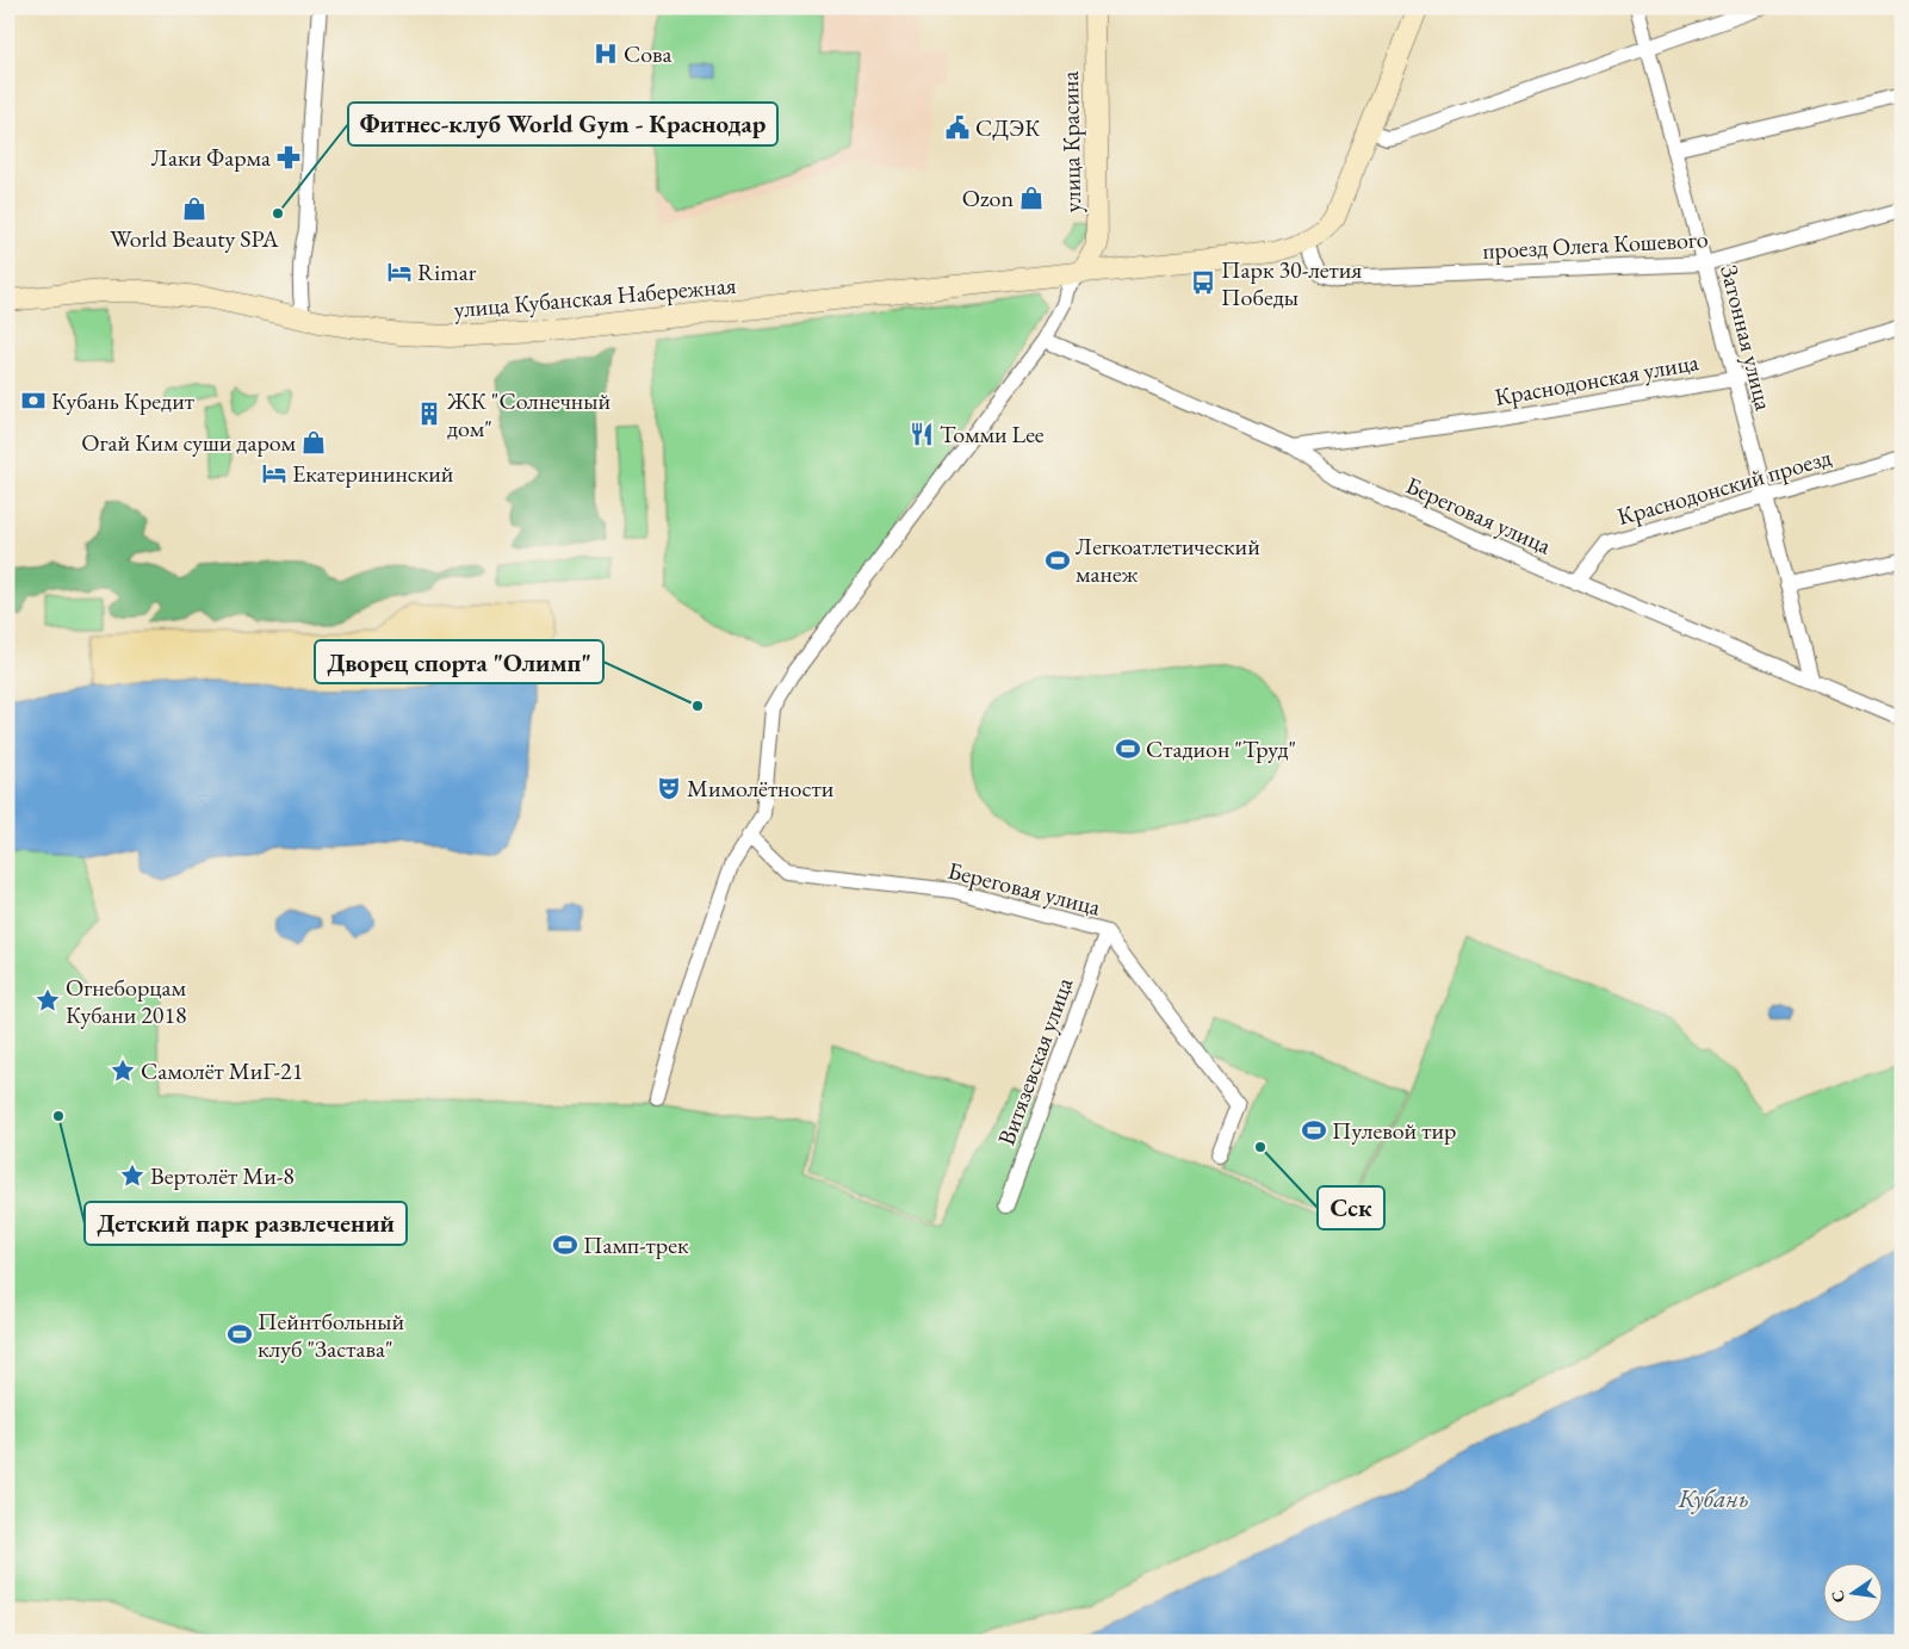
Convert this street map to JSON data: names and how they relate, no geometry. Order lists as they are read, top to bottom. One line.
{"streets":{"main road":["улица Красина","улица Кубанская Набережная"],"street":["проезд Олега Кошевого","Затонная улица","Краснодонская улица","Краснодонский проезд","Береговая улица","Витязевская улица"]},"crossings":[["улица Красина","улица Кубанская Набережная"],["проезд Олега Кошевого","улица Кубанская Набережная"],["проезд Олега Кошевого","Затонная улица"],["Затонная улица","Краснодонская улица"],["Затонная улица","Краснодонский проезд"],["Затонная улица","Береговая улица"],["Краснодонская улица","Береговая улица"],["Краснодонский проезд","Береговая улица"],["Береговая улица","Витязевская улица"]],"water":["Кубань"],"places":{"hospital":["Сова"],"public building":["СДЭК"],"pharmacy":["Лаки Фарма"],"shop":["Ozon","World Beauty SPA","Огай Ким суши даром"],"other":["Фитнес-клуб World Gym - Краснодар","Дворец спорта \"Олимп\"","Детский парк развлечений","Сск"],"hotel":["Rimar","Екатерининский"],"bus stop":["Парк 30-летия Победы"],"bank":["Кубань Кредит"],"building":["ЖК \"Солнечный дом\""],"restaurant":["Томми Lee"],"sports":["Легкоатлетический манеж","Стадион \"Труд\"","Пулевой тир","Памп-трек","Пейнтбольный клуб \"Застава\""],"theatre":["Мимолётности"],"place":["Огнеборцам Кубани 2018","Самолёт МиГ-21","Вертолёт Ми-8"]},"north":"left"}
